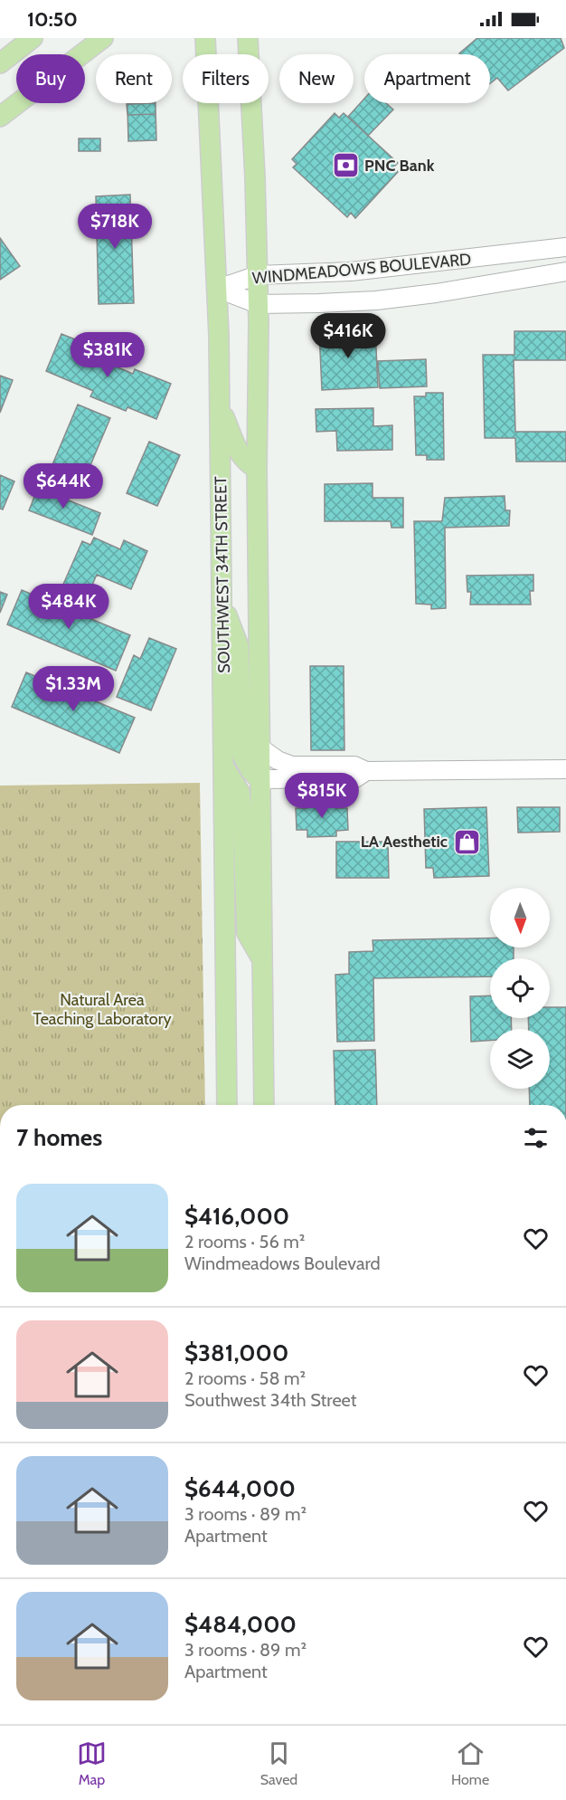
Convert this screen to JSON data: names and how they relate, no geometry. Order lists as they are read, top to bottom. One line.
{"streets":{"main road":["SOUTHWEST 34TH STREET"],"street":["WINDMEADOWS BOULEVARD"]},"crossings":[["WINDMEADOWS BOULEVARD","SOUTHWEST 34TH STREET"]],"parks":["Natural Area Teaching Laboratory"],"places":{"bank":["PNC Bank"],"shop":["LA Aesthetic"]},"north":"bottom","page":{"status":"10:50","chip":["Buy","Rent","Filters","New","Apartment"],"price":["$718K","$416K","$381K","$644K","$484K","$1.33M","$815K"],"heading":"7 homes","list":[{"name":"$416,000","note":"2 rooms · 56 m² · Windmeadows Boulevard"},{"name":"$381,000","note":"2 rooms · 58 m² · Southwest 34th Street"},{"name":"$644,000","note":"3 rooms · 89 m² · Apartment"},{"name":"$484,000","note":"3 rooms · 89 m² · Apartment"}],"tabs":["Map","Saved","Home"]}}
